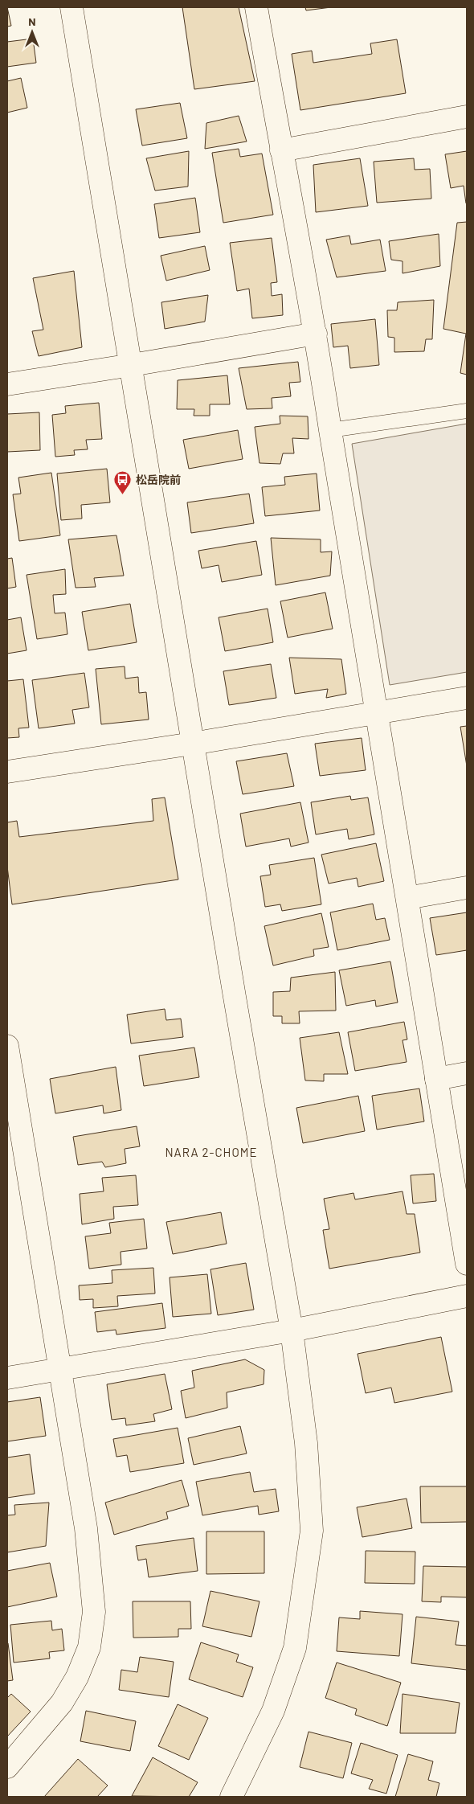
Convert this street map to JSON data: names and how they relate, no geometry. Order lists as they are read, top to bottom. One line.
{"districts":["NARA 2-CHOME"],"places":{"bus stop":["松岳院前"]},"north":"top"}
